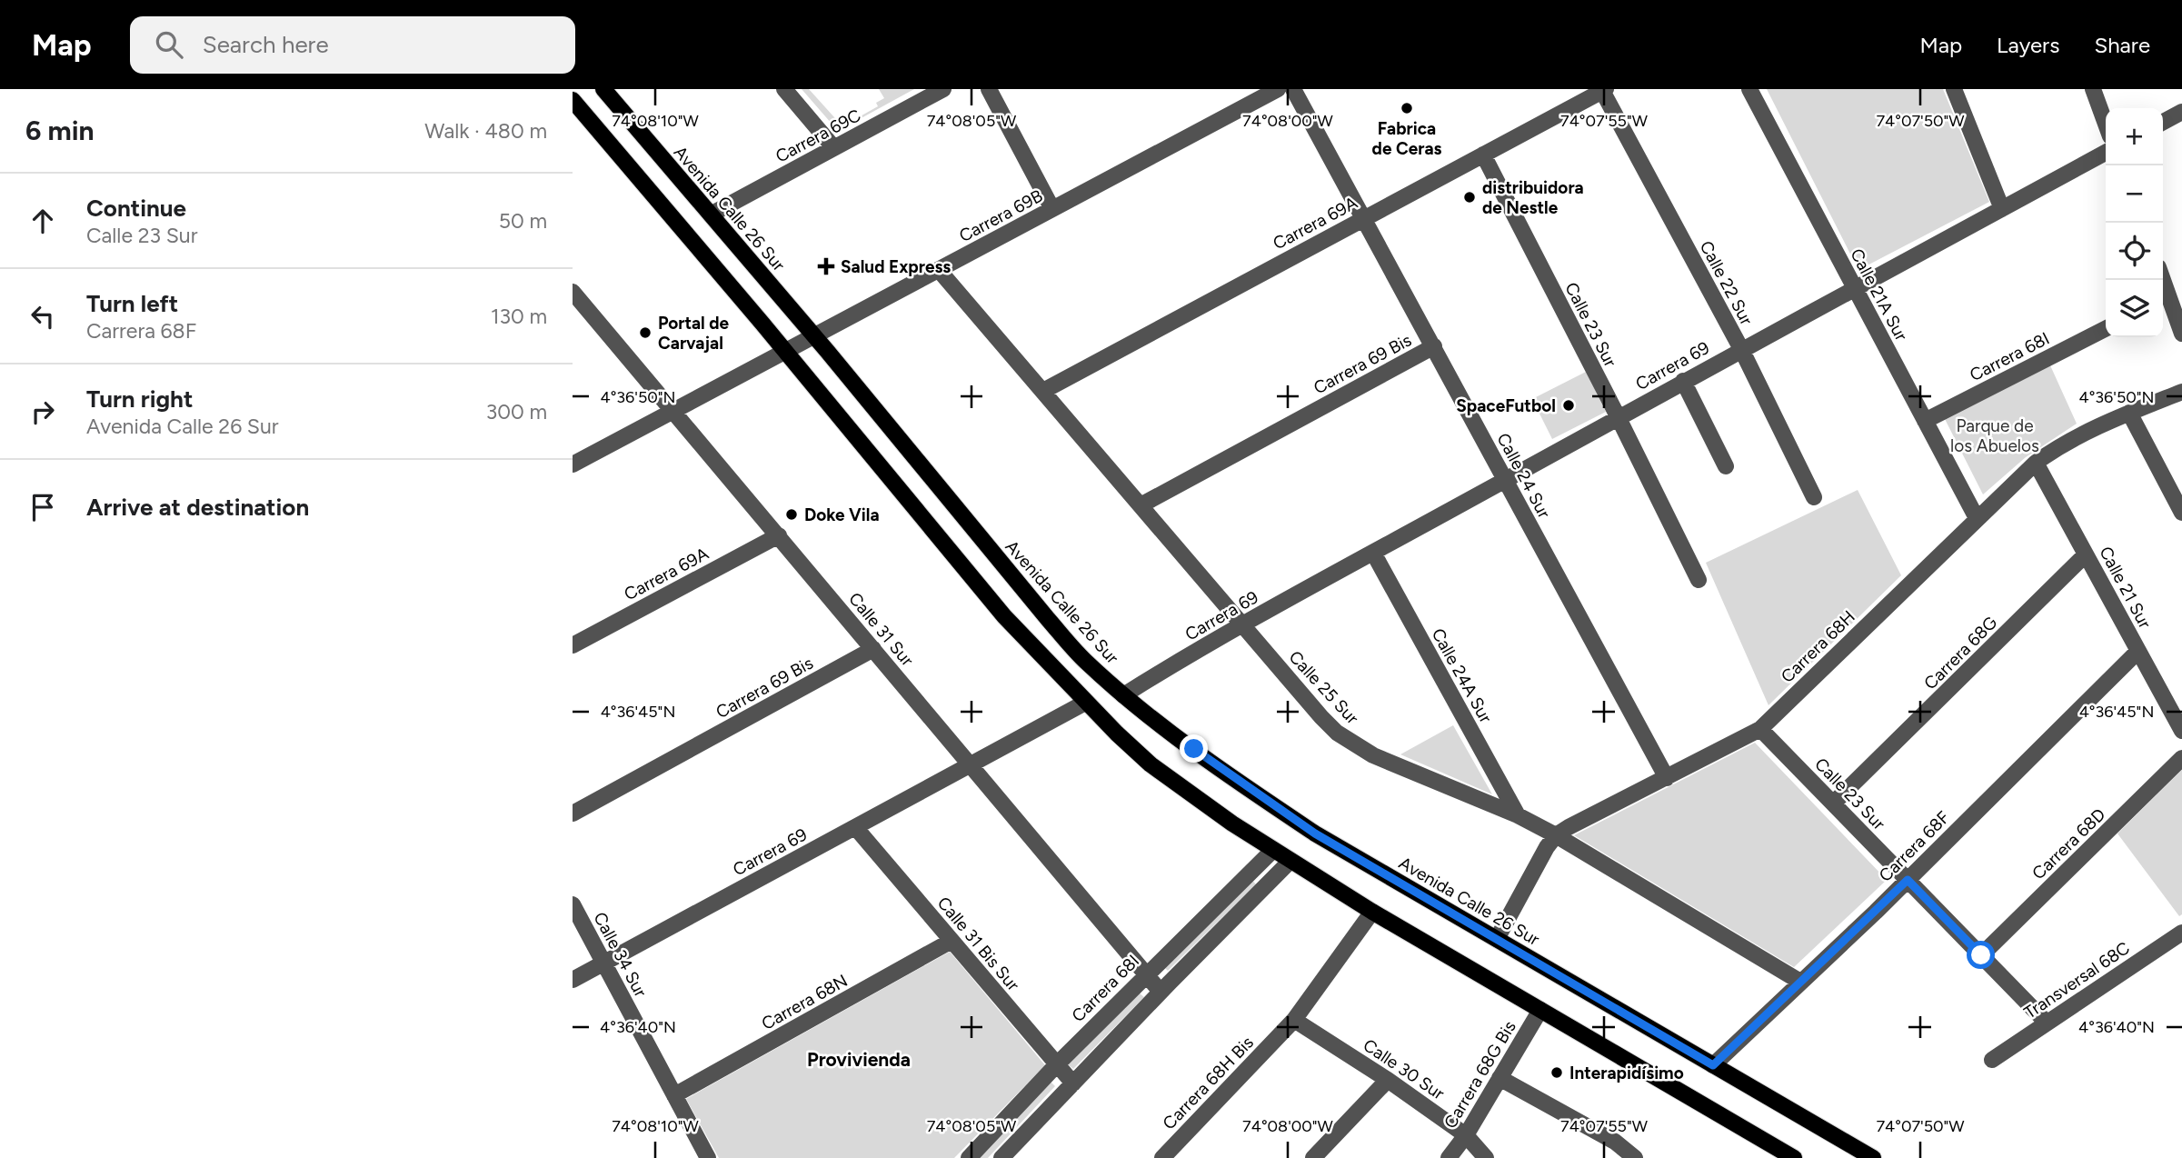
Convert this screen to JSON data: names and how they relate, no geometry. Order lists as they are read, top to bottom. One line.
{"streets":{"main road":["Avenida Calle 26 Sur"],"street":["Carrera 69C","Carrera 69B","Carrera 69A","Calle 22 Sur","Calle 21A Sur","Calle 23 Sur","Carrera 68I","Carrera 69 Bis","Carrera 69","Calle 24 Sur","Calle 21 Sur","Calle 31 Sur","Carrera 68H","Carrera 68G","Calle 24A Sur","Calle 25 Sur","Carrera 68D","Carrera 68F","Calle 31 Bis Sur","Calle 34 Sur","Transversal 68C","Carrera 68N","Calle 30 Sur","Carrera 68G Bis","Carrera 68H Bis"]},"crossings":[["Carrera 69C","Avenida Calle 26 Sur"],["Avenida Calle 26 Sur","Carrera 69B"],["Avenida Calle 26 Sur","Carrera 69"],["Avenida Calle 26 Sur","Carrera 68H"],["Avenida Calle 26 Sur","Carrera 68F"],["Carrera 69B","Calle 31 Sur"],["Carrera 69B","Calle 25 Sur"],["Carrera 69A","Calle 22 Sur"],["Carrera 69A","Calle 23 Sur"],["Carrera 69A","Calle 24 Sur"],["Carrera 69A","Calle 31 Sur"],["Carrera 69A","Calle 25 Sur"],["Calle 22 Sur","Carrera 69"],["Calle 21A Sur","Carrera 68I"],["Calle 21A Sur","Carrera 69"],["Calle 21A Sur","Carrera 68H"],["Calle 23 Sur","Carrera 69"],["Calle 23 Sur","Carrera 68H"],["Calle 23 Sur","Carrera 68G"],["Calle 23 Sur","Carrera 68D"],["Calle 23 Sur","Carrera 68F"],["Calle 23 Sur","Transversal 68C"],["Carrera 68I","Calle 31 Sur"],["Carrera 68I","Calle 31 Bis Sur"],["Carrera 69 Bis","Calle 24 Sur"],["Carrera 69 Bis","Calle 31 Sur"],["Carrera 69 Bis","Calle 25 Sur"],["Carrera 69","Calle 24 Sur"],["Carrera 69","Calle 31 Sur"],["Carrera 69","Calle 24A Sur"],["Carrera 69","Calle 25 Sur"],["Carrera 69","Calle 31 Bis Sur"],["Carrera 69","Calle 34 Sur"],["Calle 24 Sur","Carrera 68H"],["Calle 21 Sur","Carrera 68H"],["Calle 21 Sur","Carrera 68G"],["Calle 21 Sur","Carrera 68F"],["Carrera 68H","Calle 25 Sur"],["Calle 24A Sur","Calle 25 Sur"],["Calle 25 Sur","Carrera 68F"],["Calle 31 Bis Sur","Carrera 68N"],["Calle 34 Sur","Carrera 68N"],["Calle 30 Sur","Carrera 68G Bis"],["Calle 30 Sur","Carrera 68H Bis"]],"districts":["Provivienda"],"parks":["Parque de los Abuelos"],"places":{"other":["Fabrica de Ceras","distribuidora de Nestle","Portal de Carvajal","SpaceFutbol","Doke Vila","Interapidísimo"],"health":["Salud Express"]},"page":{"header":"Map","search":"Search here","nav":["Map","Layers","Share"],"heading":["6 min","Walk · 480 m"],"map_buttons":["+","−"],"list":[["Continue","Calle 23 Sur","50 m"],["Turn left","Carrera 68F","130 m"],["Turn right","Avenida Calle 26 Sur","300 m"],"Arrive at destination"]},"coordinates":["74°08'10\"W","74°08'05\"W","74°08'00\"W","74°07'55\"W","74°07'50\"W","4°36'50\"N","4°36'45\"N","4°36'40\"N"]}
